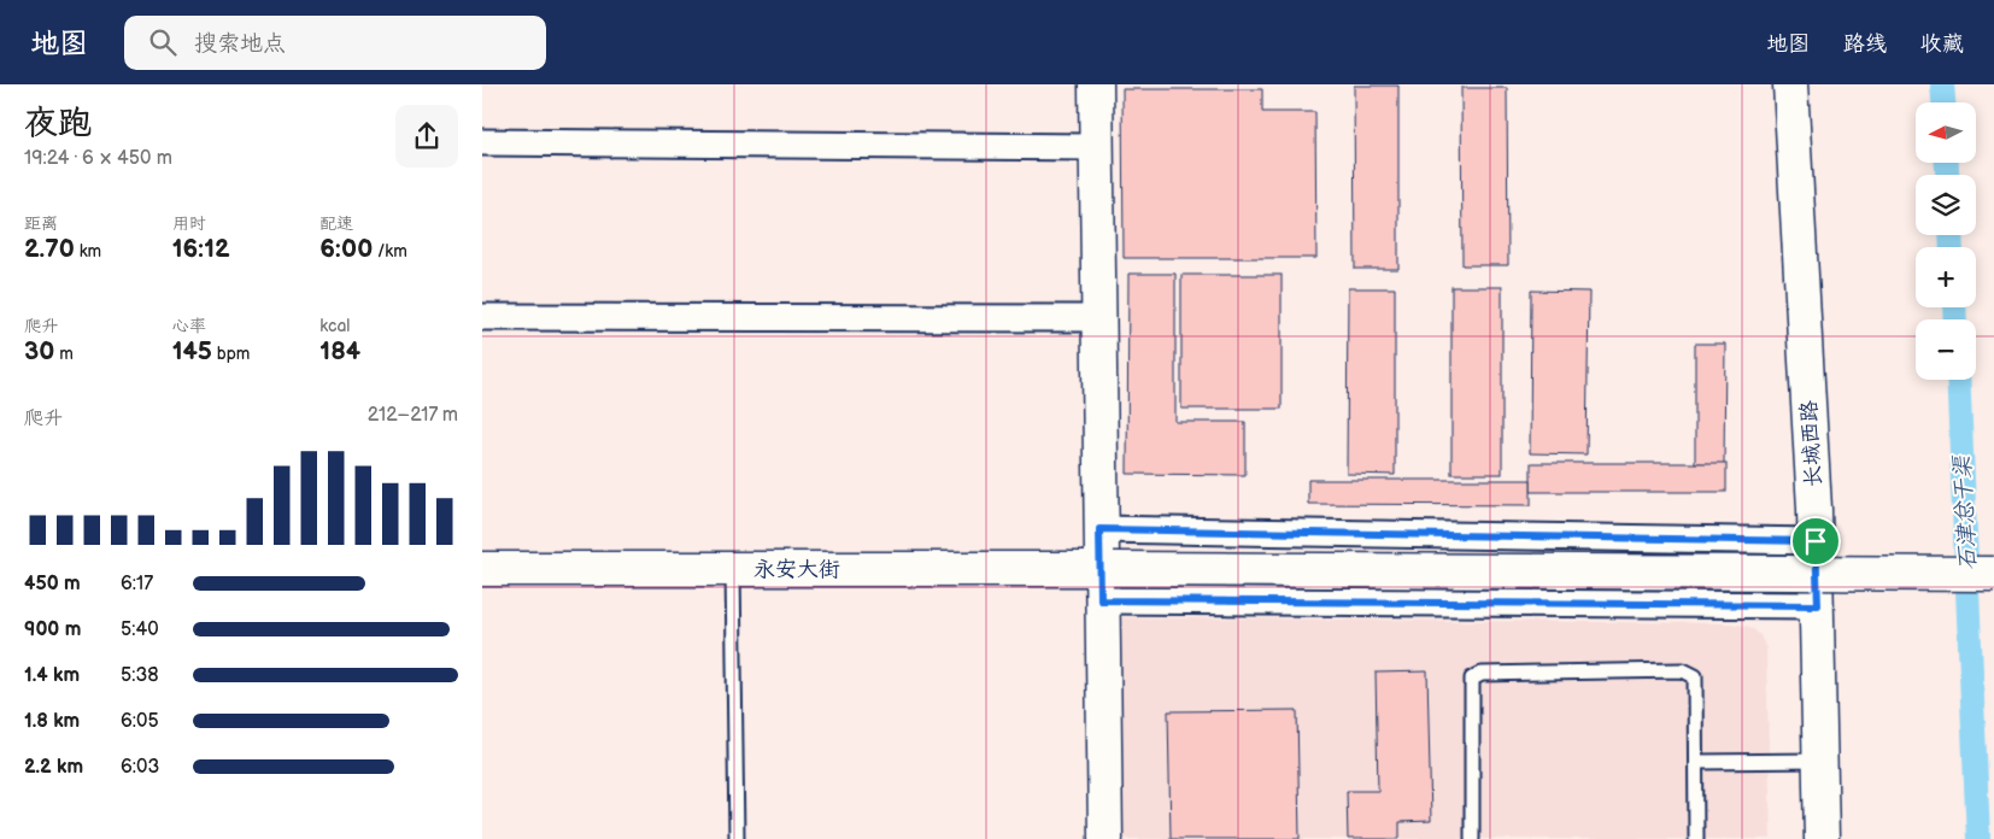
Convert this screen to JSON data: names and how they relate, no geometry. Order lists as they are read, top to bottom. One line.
{"streets":{"street":["长城西路","永安大街"]},"water":["石津总干渠"],"north":"left","page":{"header":"地图","search":"搜索地点","nav":["地图","路线","收藏"],"heading":["夜跑","19:24 · 6 × 450 m"],"map_buttons":["+","−"],"stats":[["距离","2.70 km"],["用时","16:12"],["配速","6:00 /km"],["爬升","30 m"],["心率","145 bpm"],["kcal","184"]],"chart":["爬升","212–217 m"],"list":[{"name":"450 m","note":"6:17"},{"name":"900 m","note":"5:40"},{"name":"1.4 km","note":"5:38"},{"name":"1.8 km","note":"6:05"},{"name":"2.2 km","note":"6:03"}]}}
